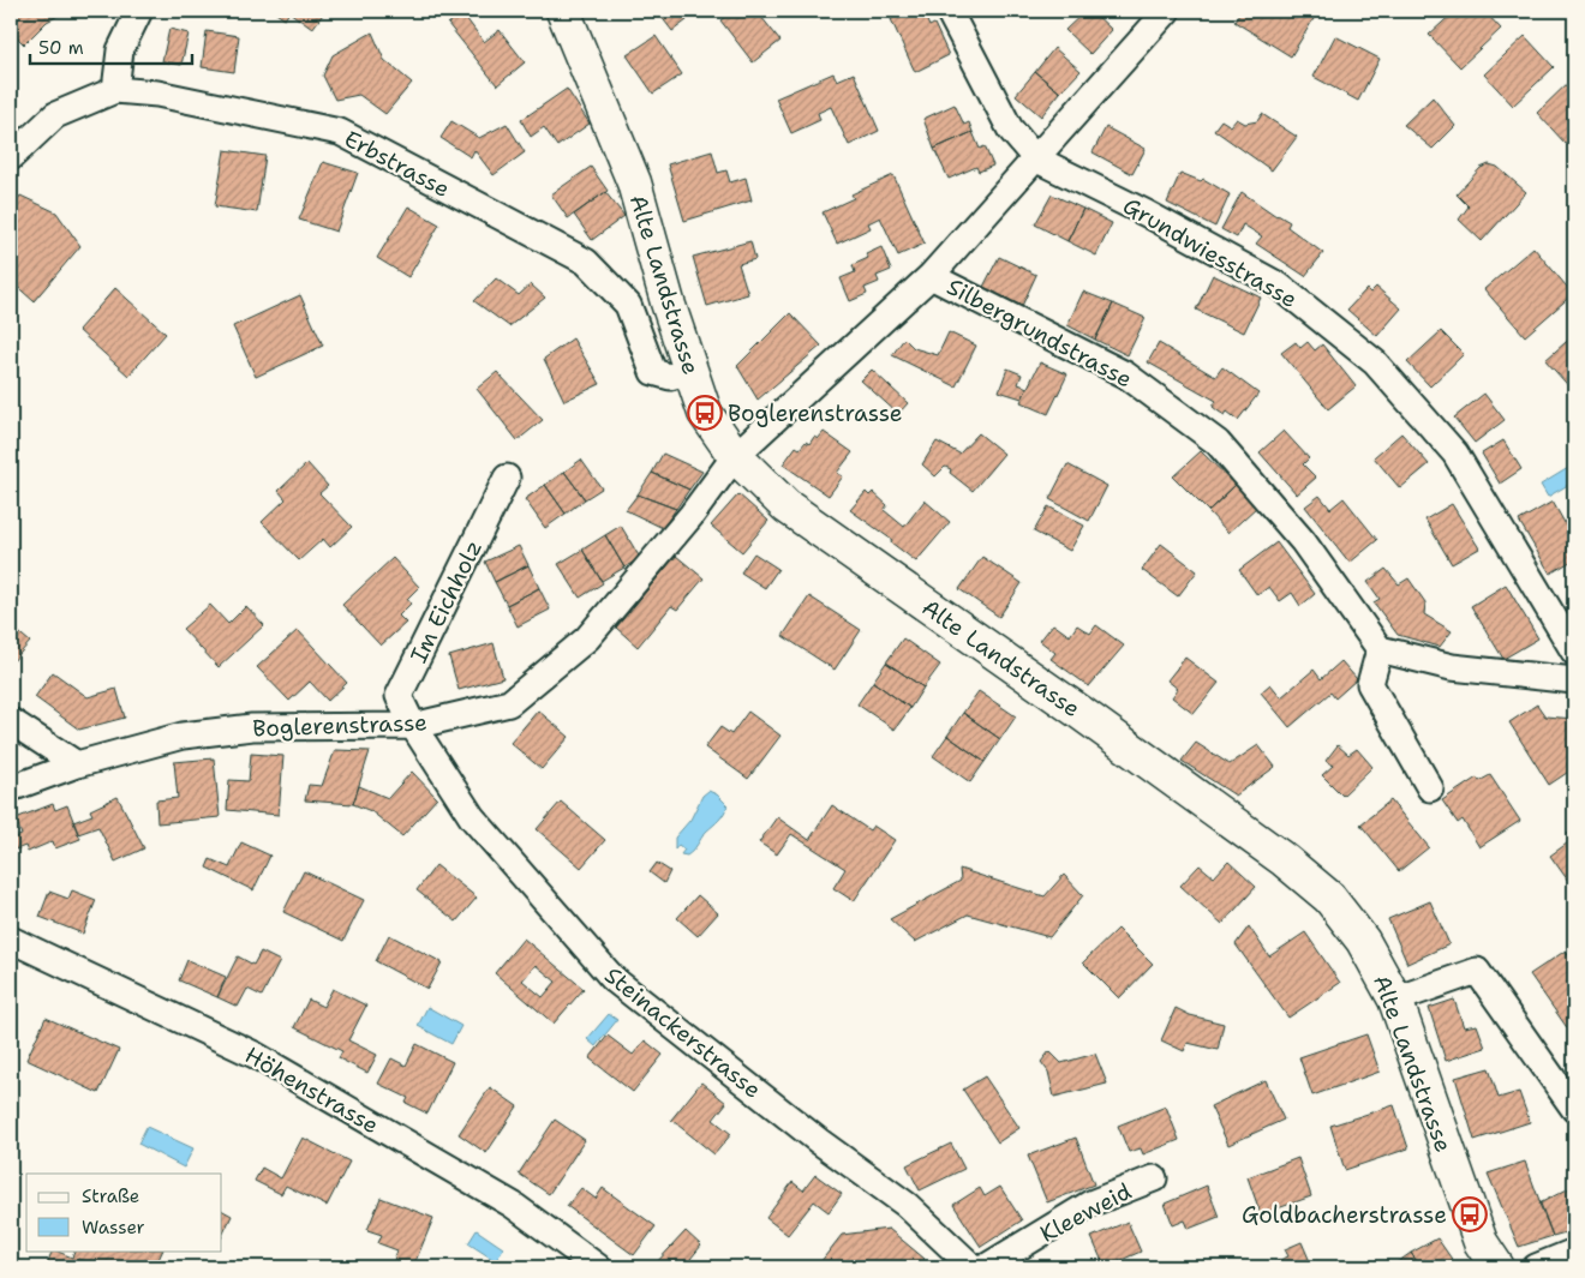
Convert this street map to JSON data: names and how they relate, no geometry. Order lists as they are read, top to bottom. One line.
{"streets":{"main road":["Alte Landstrasse"],"street":["Erbstrasse","Grundwiesstrasse","Silbergrundstrasse","Im Eichholz","Boglerenstrasse","Steinackerstrasse","Höhenstrasse","Kleeweid"]},"crossings":[["Erbstrasse","Alte Landstrasse"],["Grundwiesstrasse","Boglerenstrasse"],["Alte Landstrasse","Boglerenstrasse"],["Silbergrundstrasse","Boglerenstrasse"],["Im Eichholz","Boglerenstrasse"],["Im Eichholz","Steinackerstrasse"],["Boglerenstrasse","Steinackerstrasse"]],"places":{"bus stop":["Boglerenstrasse","Goldbacherstrasse"]},"legend":["Straße","Wasser"],"scale_bar":"50 m"}
